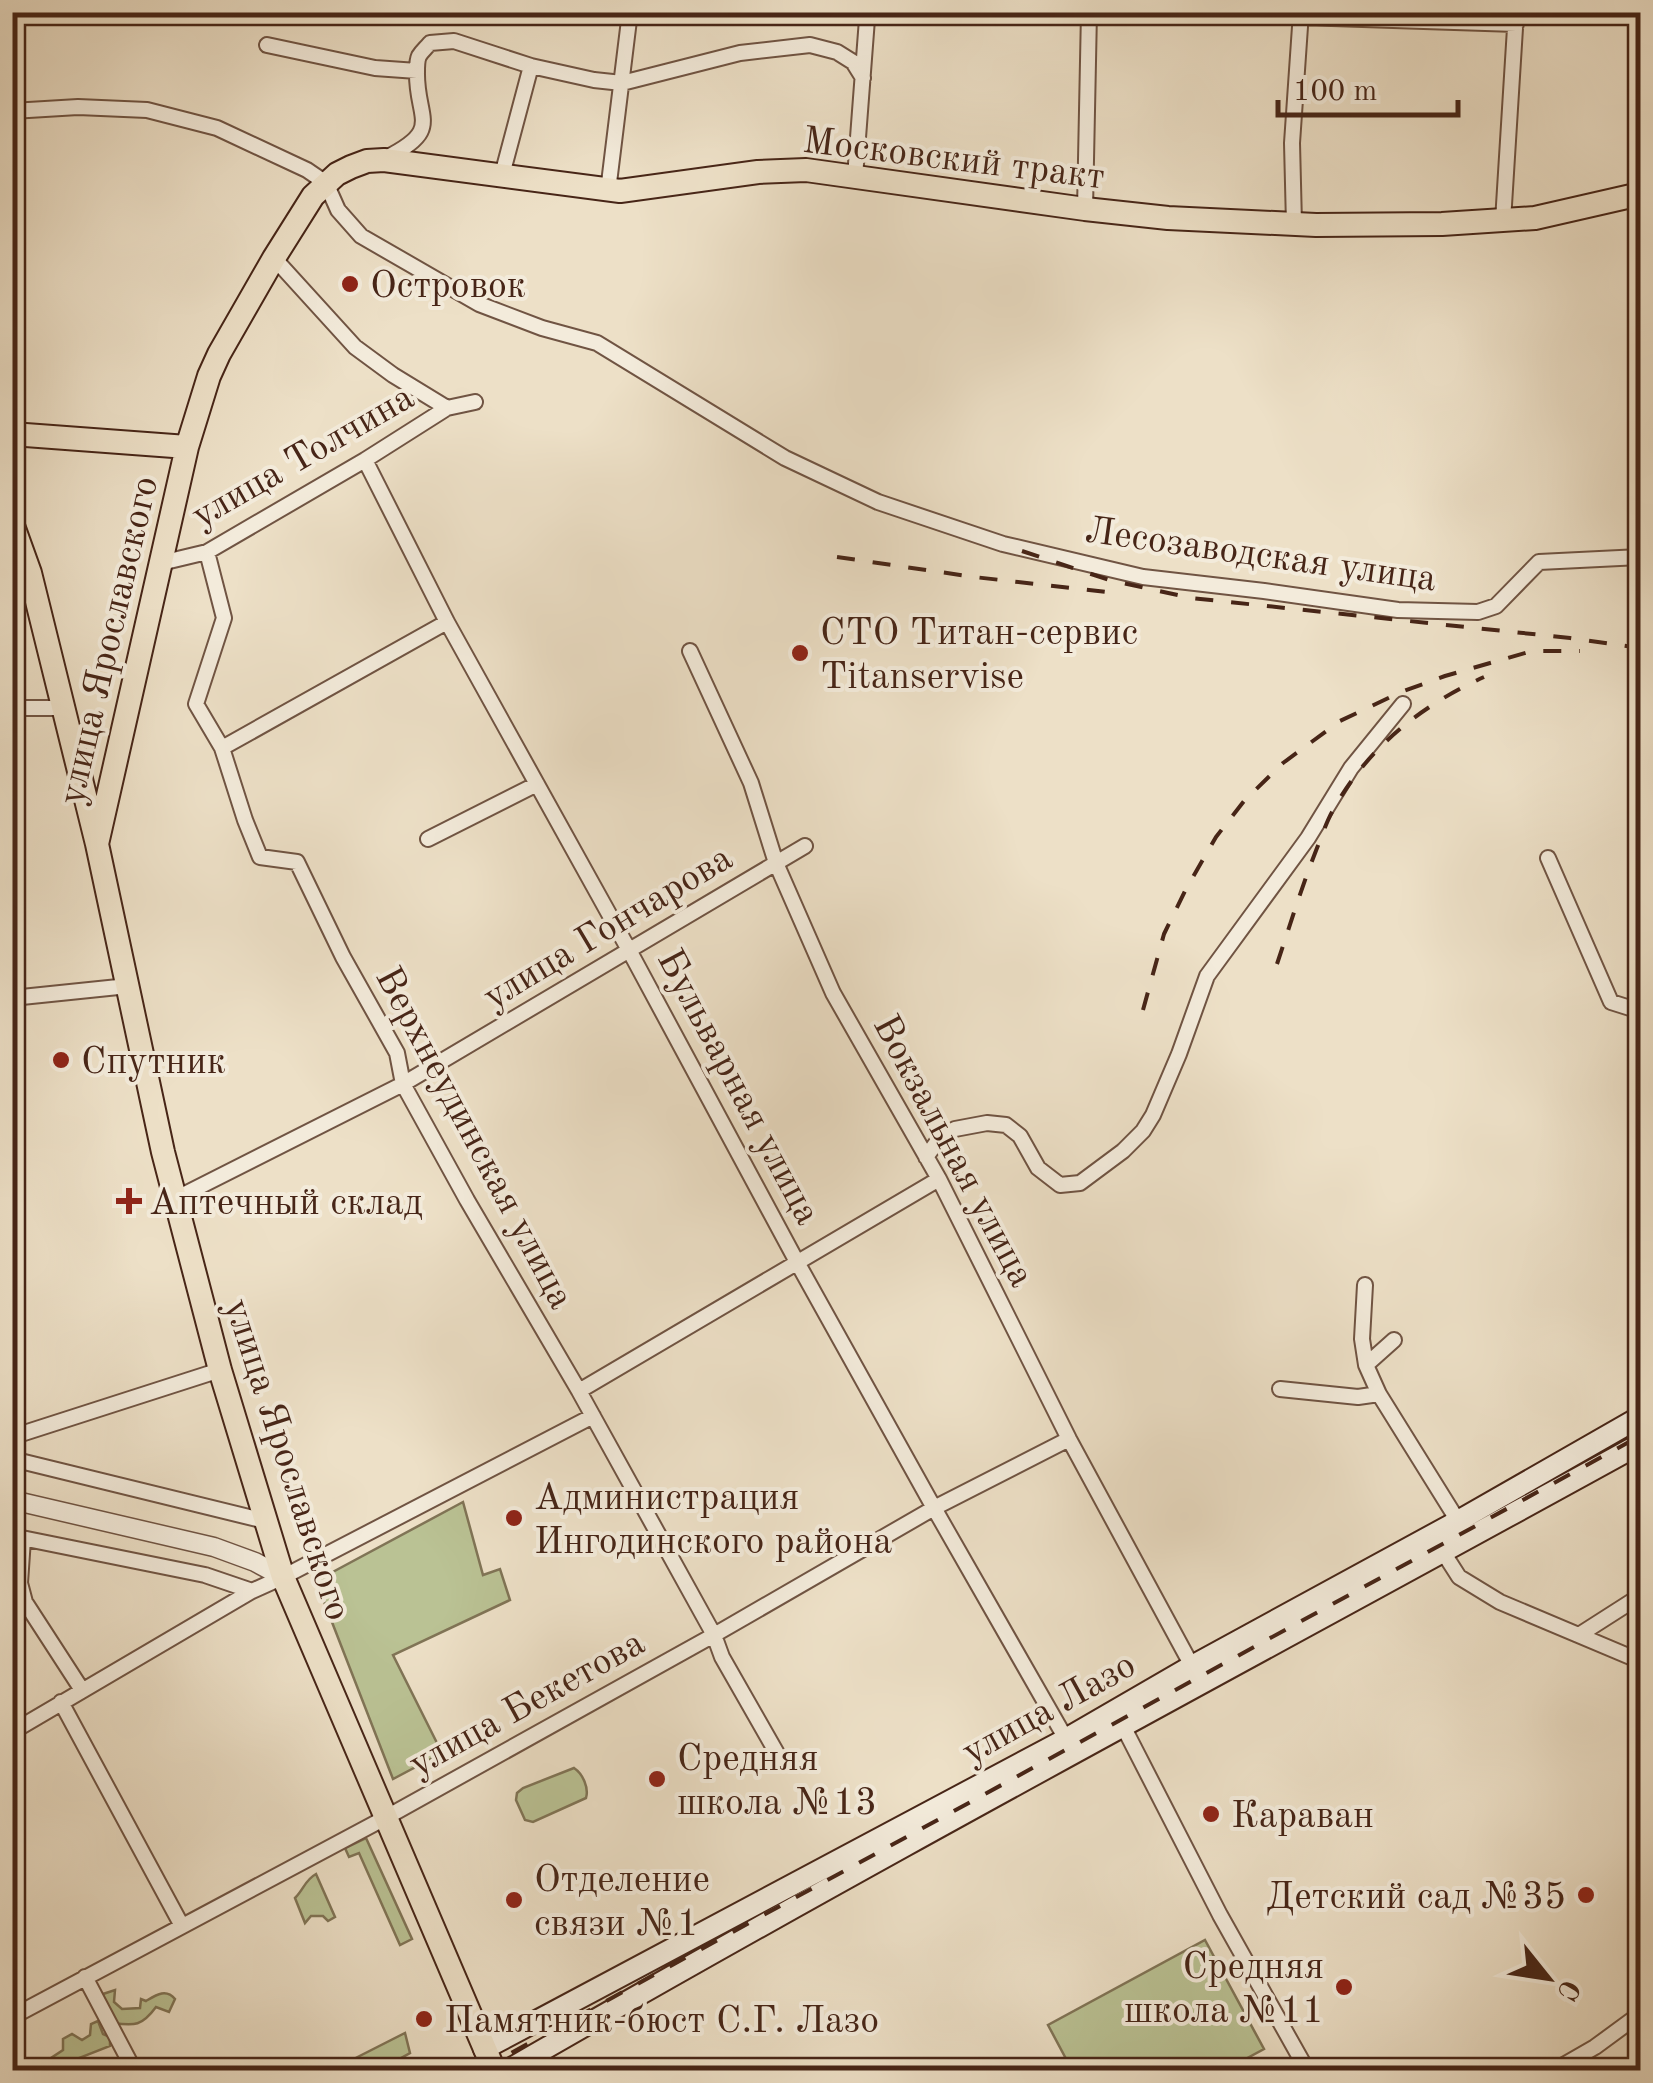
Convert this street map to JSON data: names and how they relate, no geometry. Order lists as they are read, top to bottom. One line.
{"streets":{"main road":["Московский тракт","улица Ярославского","улица Лазо"],"street":["улица Толчина","Лесозаводская улица","улица Гончарова","Бульварная улица","Верхнеудинская улица","Вокзальная улица","улица Бекетова"]},"crossings":[["Московский тракт","Лесозаводская улица"],["Московский тракт","улица Ярославского"],["улица Толчина","улица Ярославского"],["улица Толчина","Бульварная улица"],["улица Толчина","Верхнеудинская улица"],["улица Ярославского","улица Гончарова"],["улица Ярославского","улица Бекетова"],["улица Ярославского","улица Лазо"],["улица Гончарова","Бульварная улица"],["улица Гончарова","Верхнеудинская улица"],["улица Гончарова","Вокзальная улица"],["Бульварная улица","улица Бекетова"],["Бульварная улица","улица Лазо"],["Верхнеудинская улица","улица Бекетова"],["Вокзальная улица","улица Бекетова"],["Вокзальная улица","улица Лазо"]],"places":{"other":["Островок","СТО Титан-сервис Titanservise","Спутник","Администрация Ингодинского района","Средняя школа №13","Караван","Детский сад №35","Отделение связи №1","Средняя школа №11","Памятник-бюст С.Г. Лазо"],"health":["Аптечный склад"]},"scale_bar":"100 m","north":"bottom right"}
